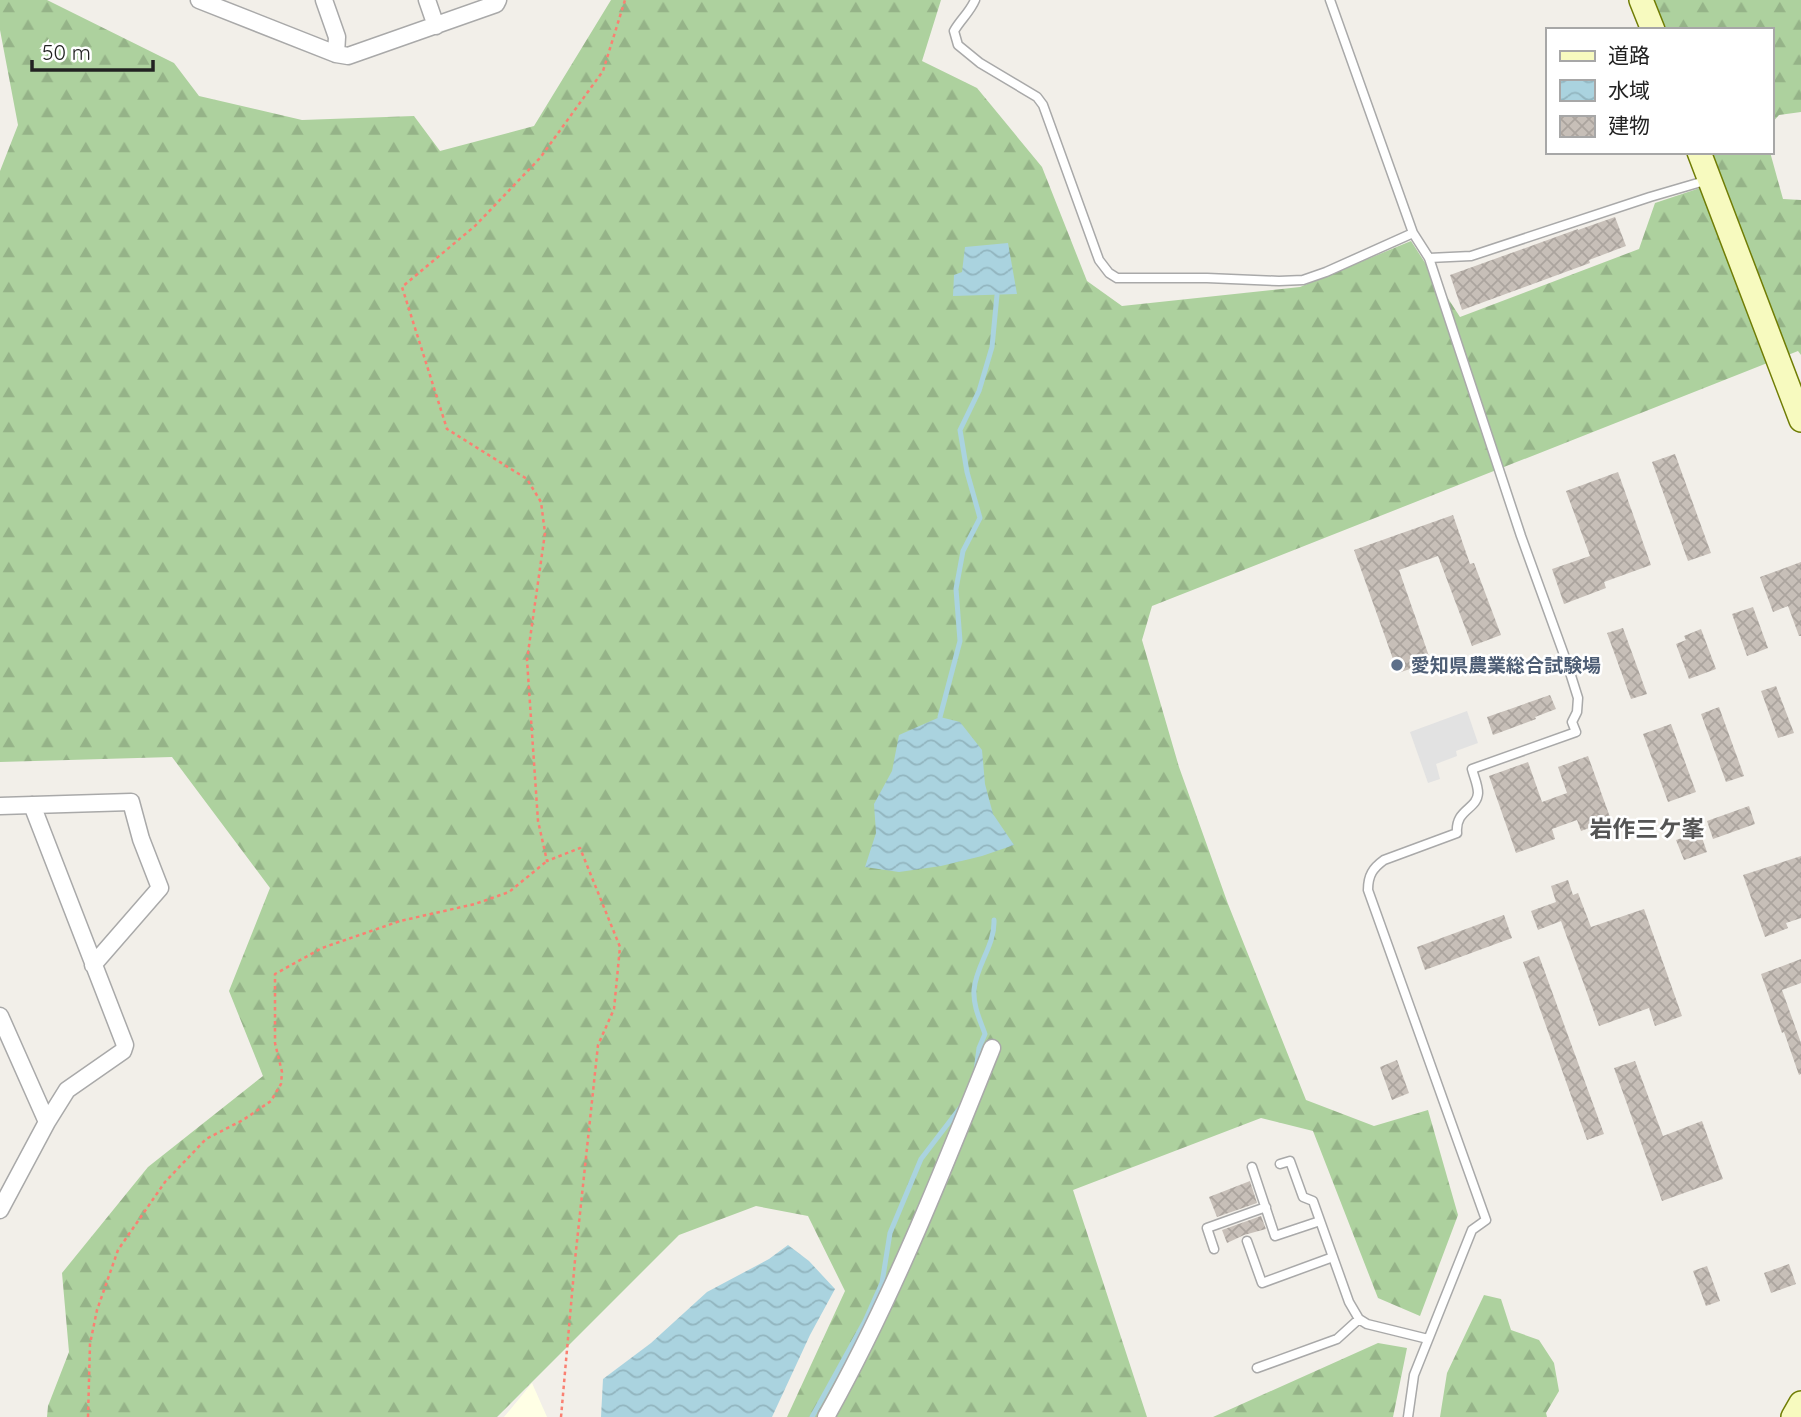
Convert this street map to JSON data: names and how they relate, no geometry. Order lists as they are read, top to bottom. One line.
{"districts":["岩作三ケ峯"],"places":["愛知県農業総合試験場"],"legend":["道路","水域","建物"],"scale_bar":"50 m"}
